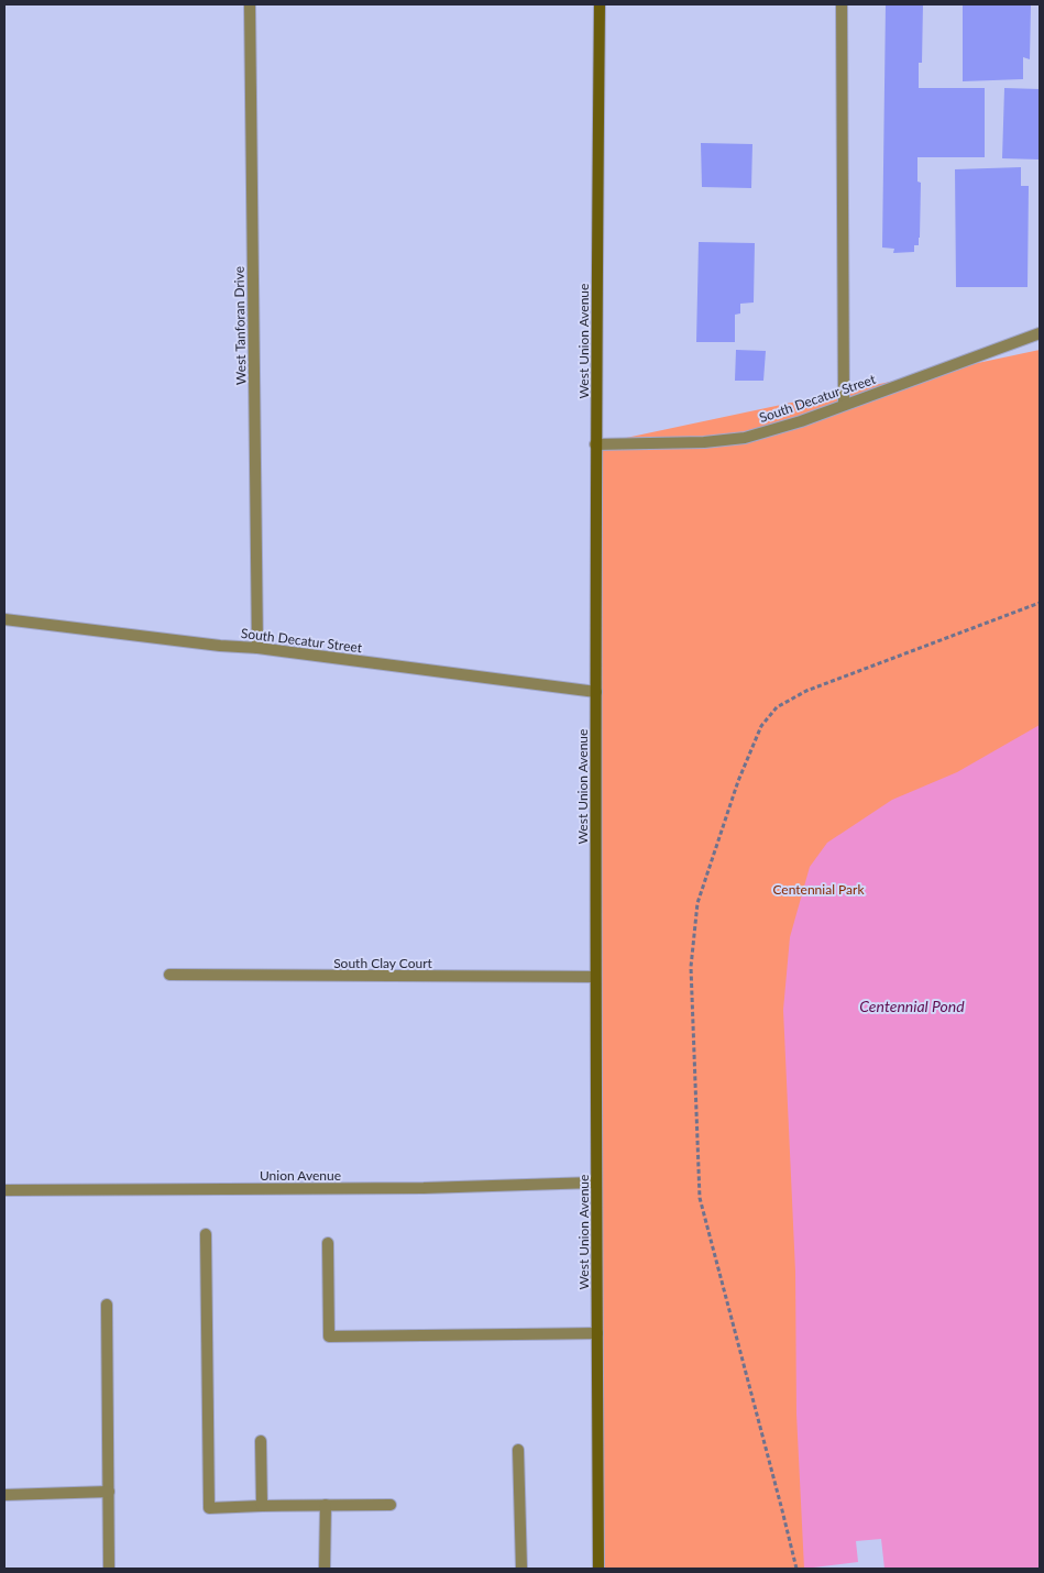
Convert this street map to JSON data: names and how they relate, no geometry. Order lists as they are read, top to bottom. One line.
{"streets":{"street":["West Tanforan Drive","West Union Avenue","South Decatur Street","South Clay Court","Union Avenue"]},"crossings":[["West Tanforan Drive","South Decatur Street"],["West Union Avenue","South Decatur Street"],["West Union Avenue","South Clay Court"],["West Union Avenue","Union Avenue"]],"water":["Centennial Pond"],"parks":["Centennial Park"]}
